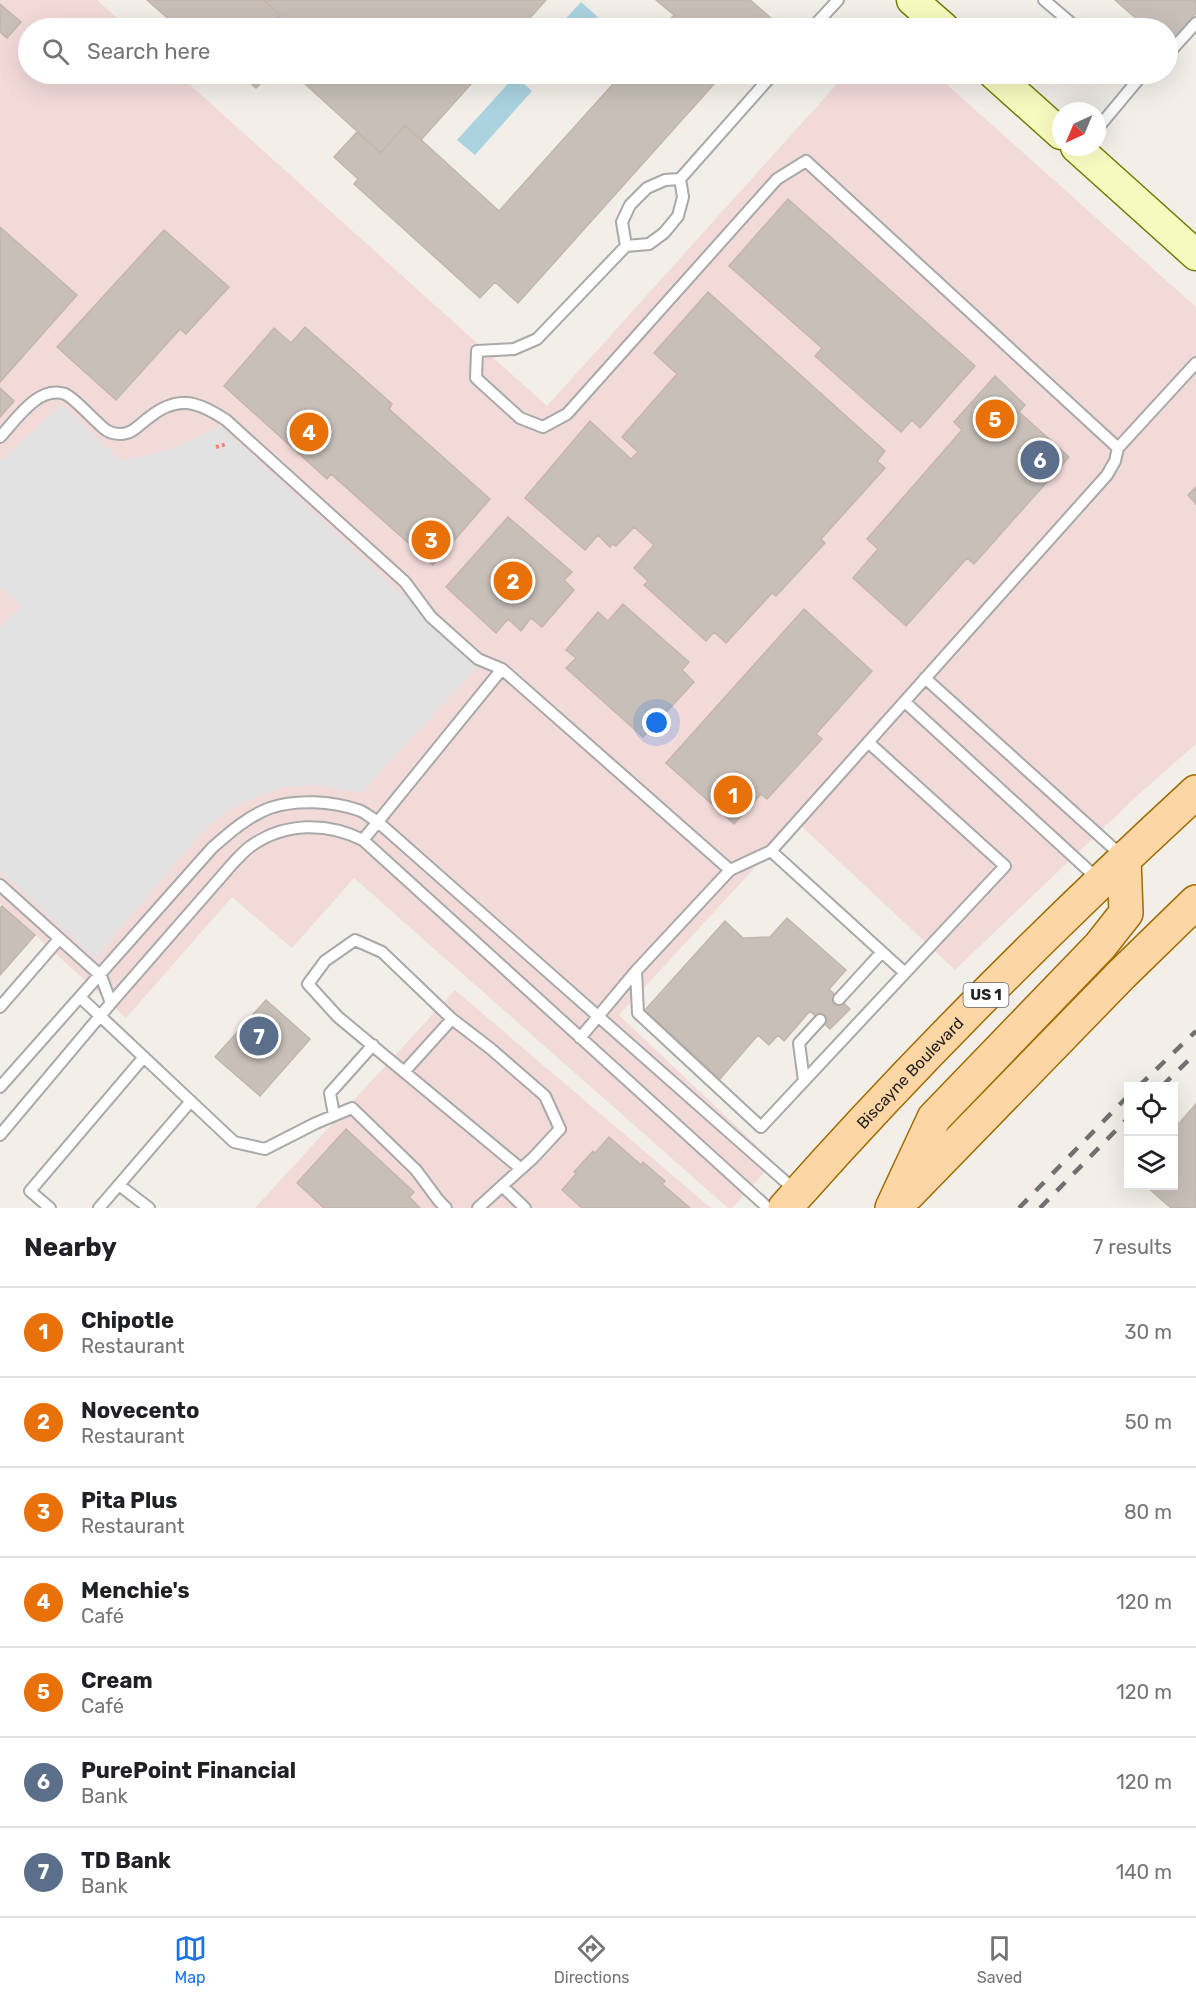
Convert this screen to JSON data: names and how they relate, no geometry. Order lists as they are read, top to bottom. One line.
{"streets":{"main road":["US 1","Biscayne Boulevard"]},"north":"bottom left","page":{"search":"Search here","pins":["5","4","6","3","2","1","7"],"heading":["Nearby","7 results"],"list":[{"mark":"1","name":"Chipotle","note":"Restaurant","value":"30 m"},{"mark":"2","name":"Novecento","note":"Restaurant","value":"50 m"},{"mark":"3","name":"Pita Plus","note":"Restaurant","value":"80 m"},{"mark":"4","name":"Menchie's","note":"Café","value":"120 m"},{"mark":"5","name":"Cream","note":"Café","value":"120 m"},{"mark":"6","name":"PurePoint Financial","note":"Bank","value":"120 m"},{"mark":"7","name":"TD Bank","note":"Bank","value":"140 m"}],"nav":["Map","Directions","Saved"]}}
